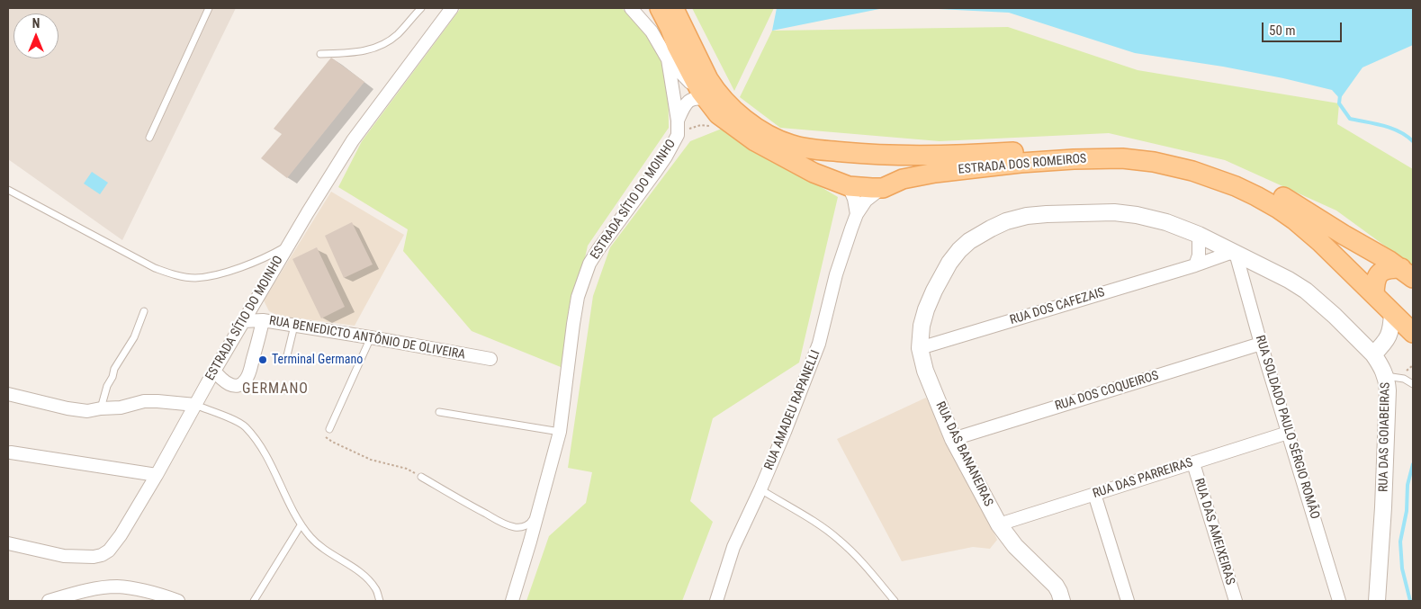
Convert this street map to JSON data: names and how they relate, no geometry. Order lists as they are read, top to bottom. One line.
{"streets":{"main road":["ESTRADA DOS ROMEIROS"],"street":["ESTRADA SÍTIO DO MOINHO","RUA DOS CAFEZAIS","RUA BENEDICTO ANTÔNIO DE OLIVEIRA","RUA DOS COQUEIROS","RUA AMADEU RAPANELLI","RUA SOLDADO PAULO SÉRGIO ROMÃO","RUA DAS GOIABEIRAS","RUA DAS BANANEIRAS","RUA DAS PARREIRAS","RUA DAS AMEIXEIRAS"]},"crossings":[["ESTRADA DOS ROMEIROS","ESTRADA SÍTIO DO MOINHO"],["ESTRADA SÍTIO DO MOINHO","RUA BENEDICTO ANTÔNIO DE OLIVEIRA"],["RUA DOS CAFEZAIS","RUA SOLDADO PAULO SÉRGIO ROMÃO"],["RUA DOS CAFEZAIS","RUA DAS GOIABEIRAS"],["RUA DOS CAFEZAIS","RUA DAS BANANEIRAS"],["RUA DOS COQUEIROS","RUA SOLDADO PAULO SÉRGIO ROMÃO"],["RUA DOS COQUEIROS","RUA DAS BANANEIRAS"],["RUA SOLDADO PAULO SÉRGIO ROMÃO","RUA DAS GOIABEIRAS"],["RUA SOLDADO PAULO SÉRGIO ROMÃO","RUA DAS PARREIRAS"],["RUA DAS GOIABEIRAS","RUA DAS BANANEIRAS"],["RUA DAS BANANEIRAS","RUA DAS PARREIRAS"],["RUA DAS PARREIRAS","RUA DAS AMEIXEIRAS"]],"districts":["GERMANO"],"places":["Terminal Germano"],"scale_bar":"50 m","north":"top"}
